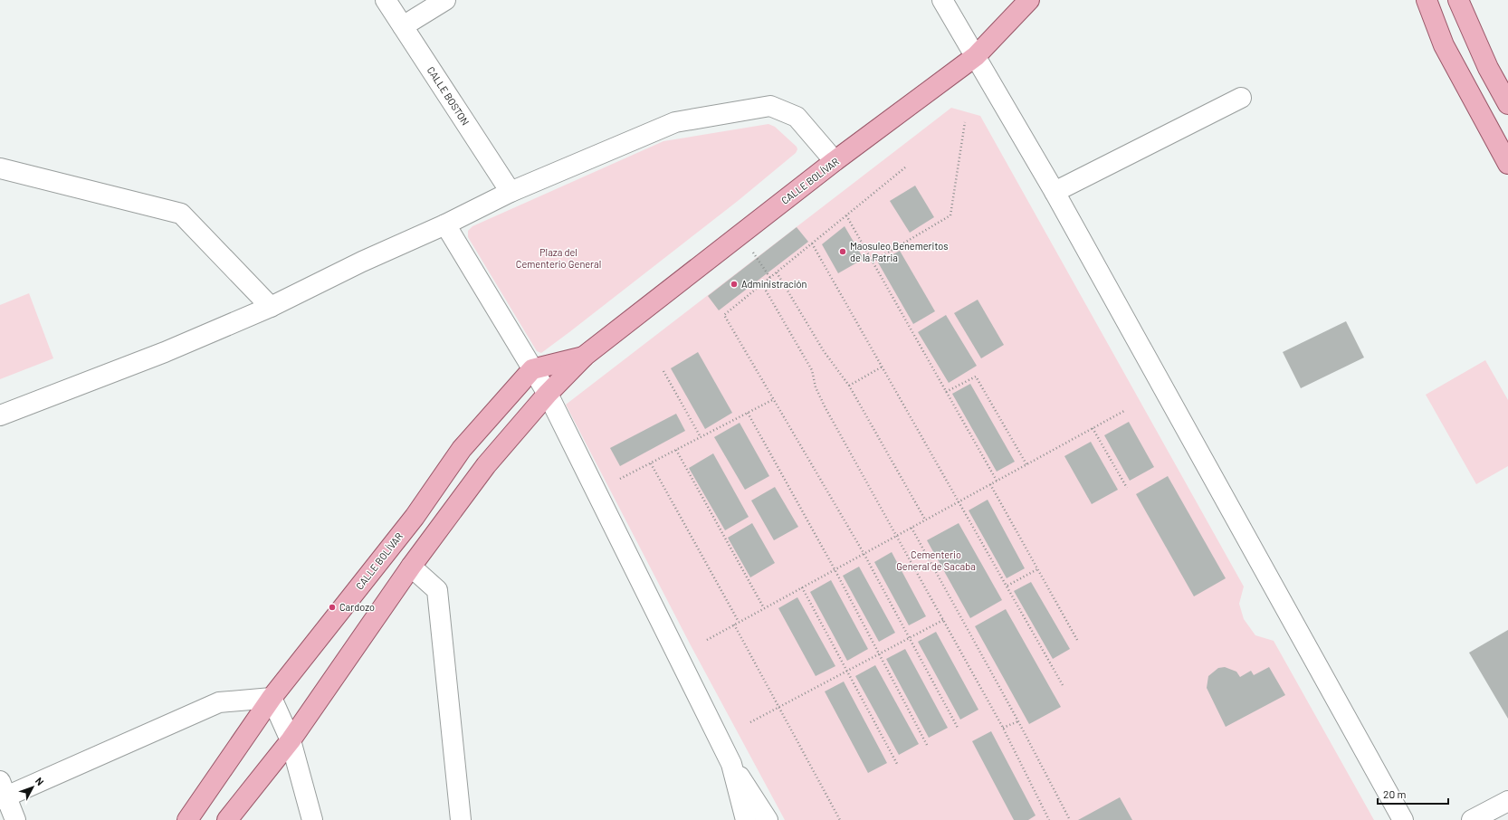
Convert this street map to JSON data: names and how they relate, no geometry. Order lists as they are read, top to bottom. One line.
{"streets":{"main road":["CALLE BOLÍVAR"],"street":["CALLE BOSTON"]},"parks":["Plaza del Cementerio General","Cementerio General de Sacaba"],"places":["Maosuleo Benemeritos de la Patria","Administración","Cardozo"],"scale_bar":"20 m","north":"top right"}
